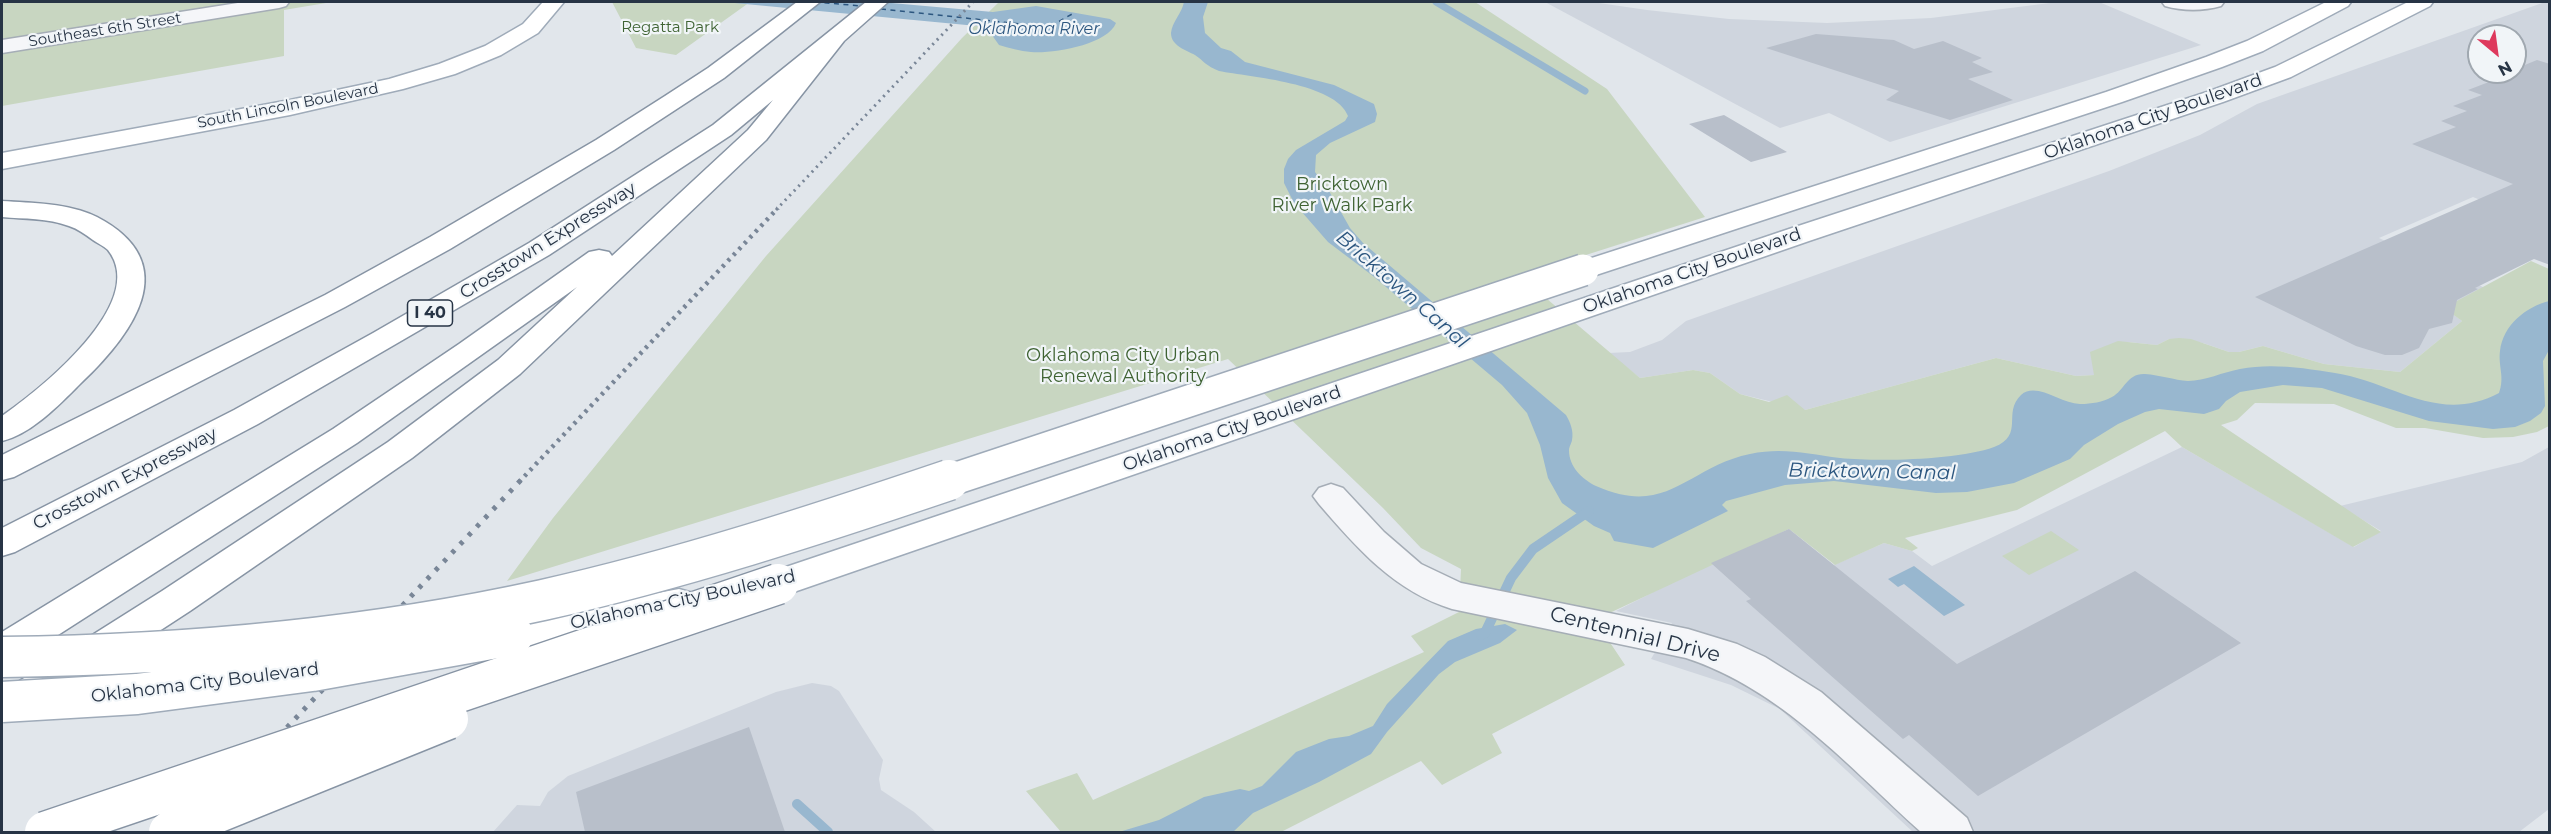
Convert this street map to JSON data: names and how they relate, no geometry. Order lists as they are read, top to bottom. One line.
{"streets":{"main road":["South Lincoln Boulevard","Oklahoma City Boulevard","Crosstown Expressway","I 40"],"street":["Southeast 6th Street","Centennial Drive"]},"water":["Oklahoma River","Bricktown Canal"],"parks":["Regatta Park","Bricktown River Walk Park","Oklahoma City Urban Renewal Authority"],"north":"bottom right"}
